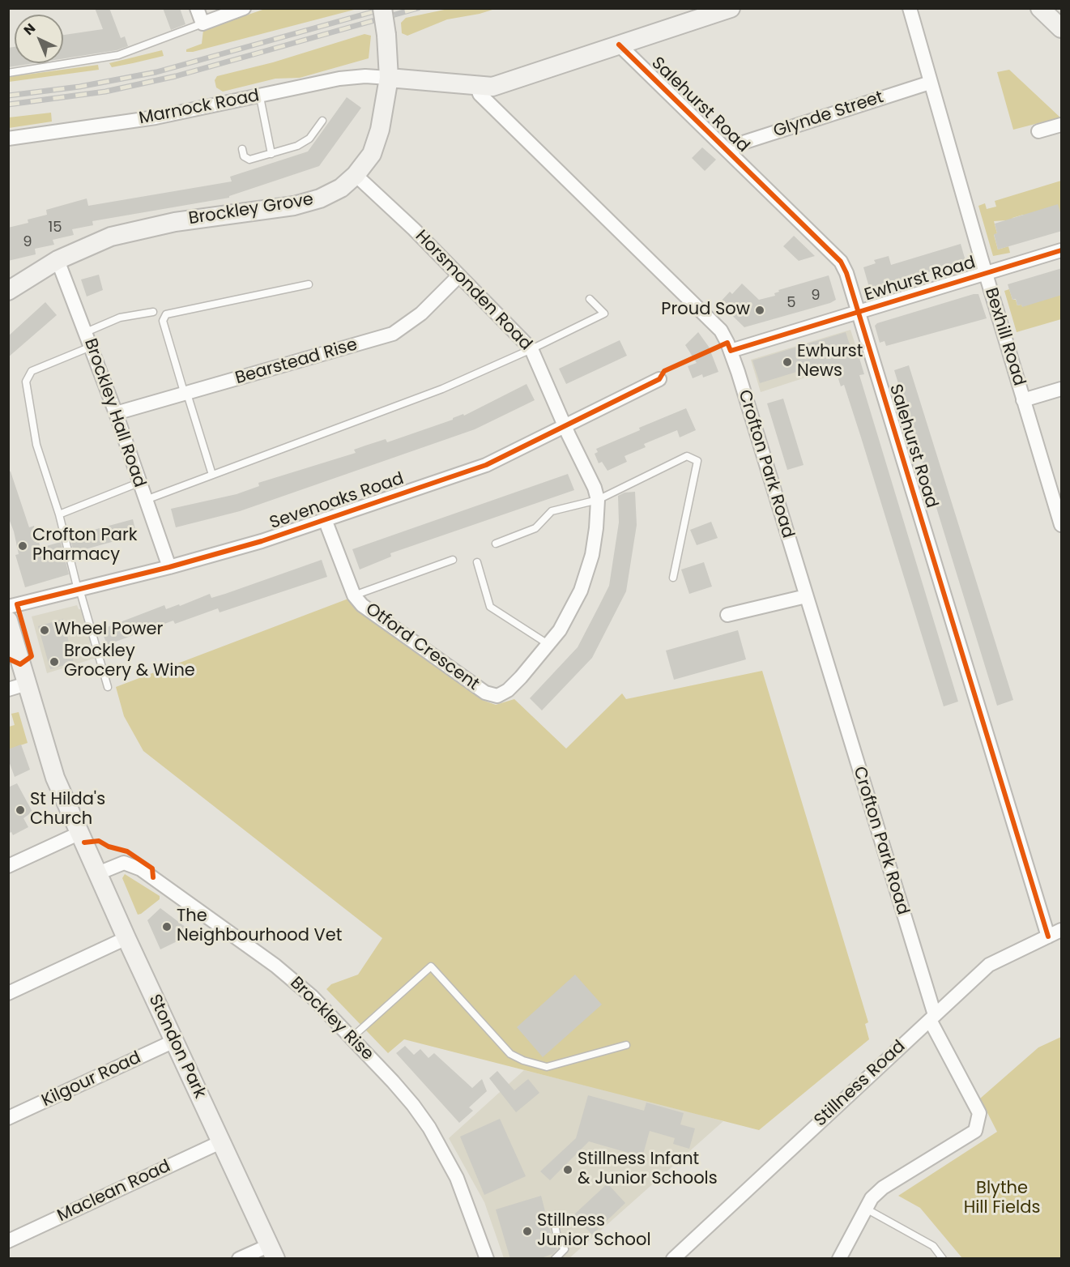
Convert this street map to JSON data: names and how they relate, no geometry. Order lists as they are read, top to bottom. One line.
{"streets":{"street":["Salehurst Road","Marnock Road","Glynde Street","Brockley Grove","Ewhurst Road","Horsmonden Road","Bexhill Road","Bearstead Rise","Brockley Hall Road","Crofton Park Road","Sevenoaks Road","Otford Crescent","Brockley Rise","Stondon Park","Kilgour Road","Stillness Road","Maclean Road"]},"crossings":[["Salehurst Road","Glynde Street"],["Salehurst Road","Ewhurst Road"],["Salehurst Road","Stillness Road"],["Marnock Road","Brockley Grove"],["Glynde Street","Bexhill Road"],["Brockley Grove","Horsmonden Road"],["Brockley Grove","Brockley Hall Road"],["Ewhurst Road","Bexhill Road"],["Ewhurst Road","Crofton Park Road"],["Horsmonden Road","Bearstead Rise"],["Horsmonden Road","Sevenoaks Road"],["Horsmonden Road","Otford Crescent"],["Bearstead Rise","Brockley Hall Road"],["Brockley Hall Road","Sevenoaks Road"],["Crofton Park Road","Stillness Road"],["Sevenoaks Road","Otford Crescent"],["Brockley Rise","Stondon Park"],["Stondon Park","Kilgour Road"],["Stondon Park","Maclean Road"]],"parks":["Blythe Hill Fields"],"places":["Proud Sow","Ewhurst News","Crofton Park Pharmacy","Wheel Power","Brockley Grocery & Wine","St Hilda's Church","The Neighbourhood Vet","Stillness Infant & Junior Schools","Stillness Junior School"],"house_numbers":["15","9","9","5"],"north":"top left"}
